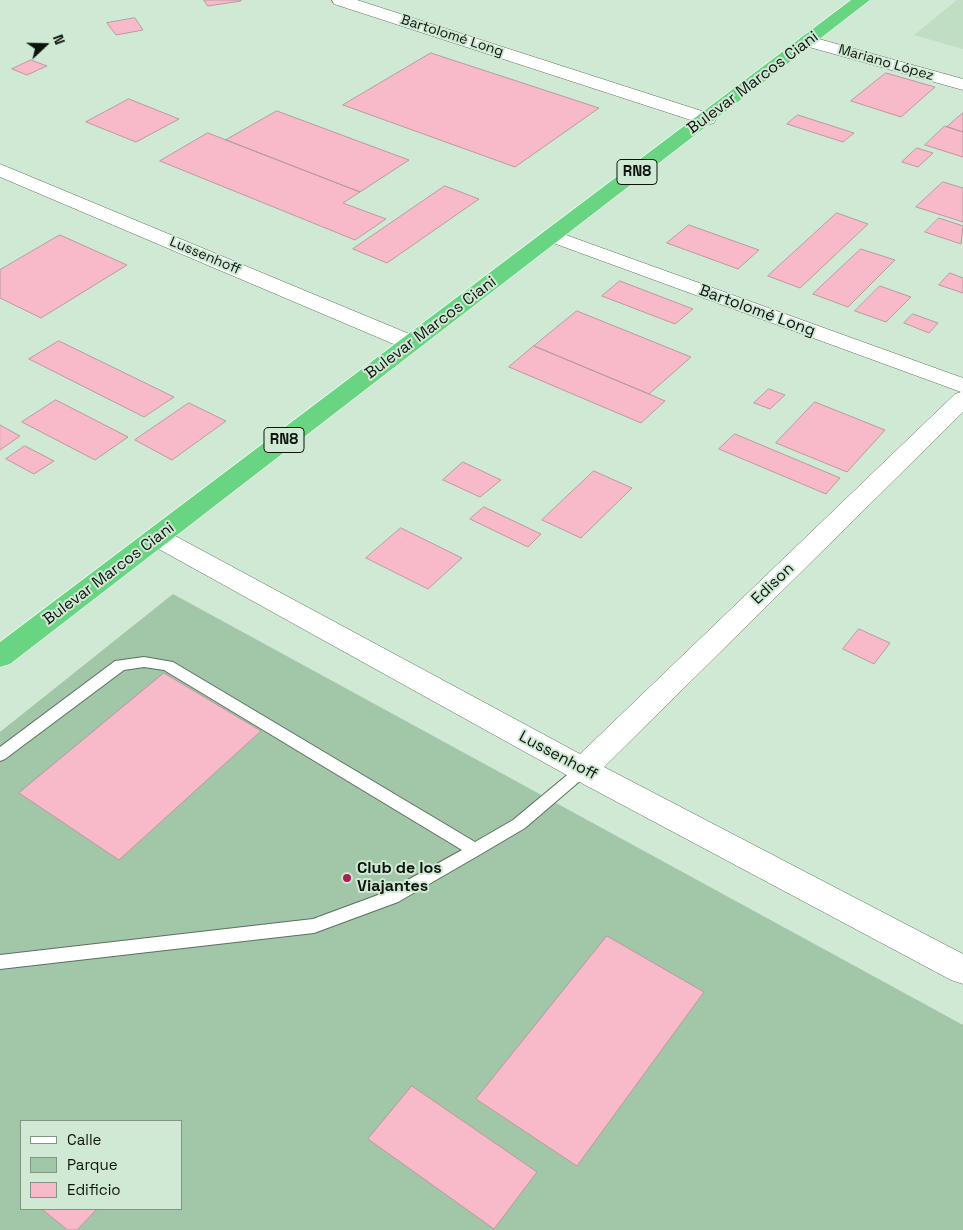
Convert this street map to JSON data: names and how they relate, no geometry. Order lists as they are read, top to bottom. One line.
{"streets":{"highway":["Bulevar Marcos Ciani","RN8"],"street":["Bartolomé Long","Mariano López","Lussenhoff","Edison"]},"crossings":[["Bartolomé Long","Bulevar Marcos Ciani"],["Mariano López","Bulevar Marcos Ciani"],["Bulevar Marcos Ciani","Lussenhoff"],["Lussenhoff","Edison"]],"places":["Club de los Viajantes"],"legend":["Calle","Parque","Edificio"],"north":"right"}
